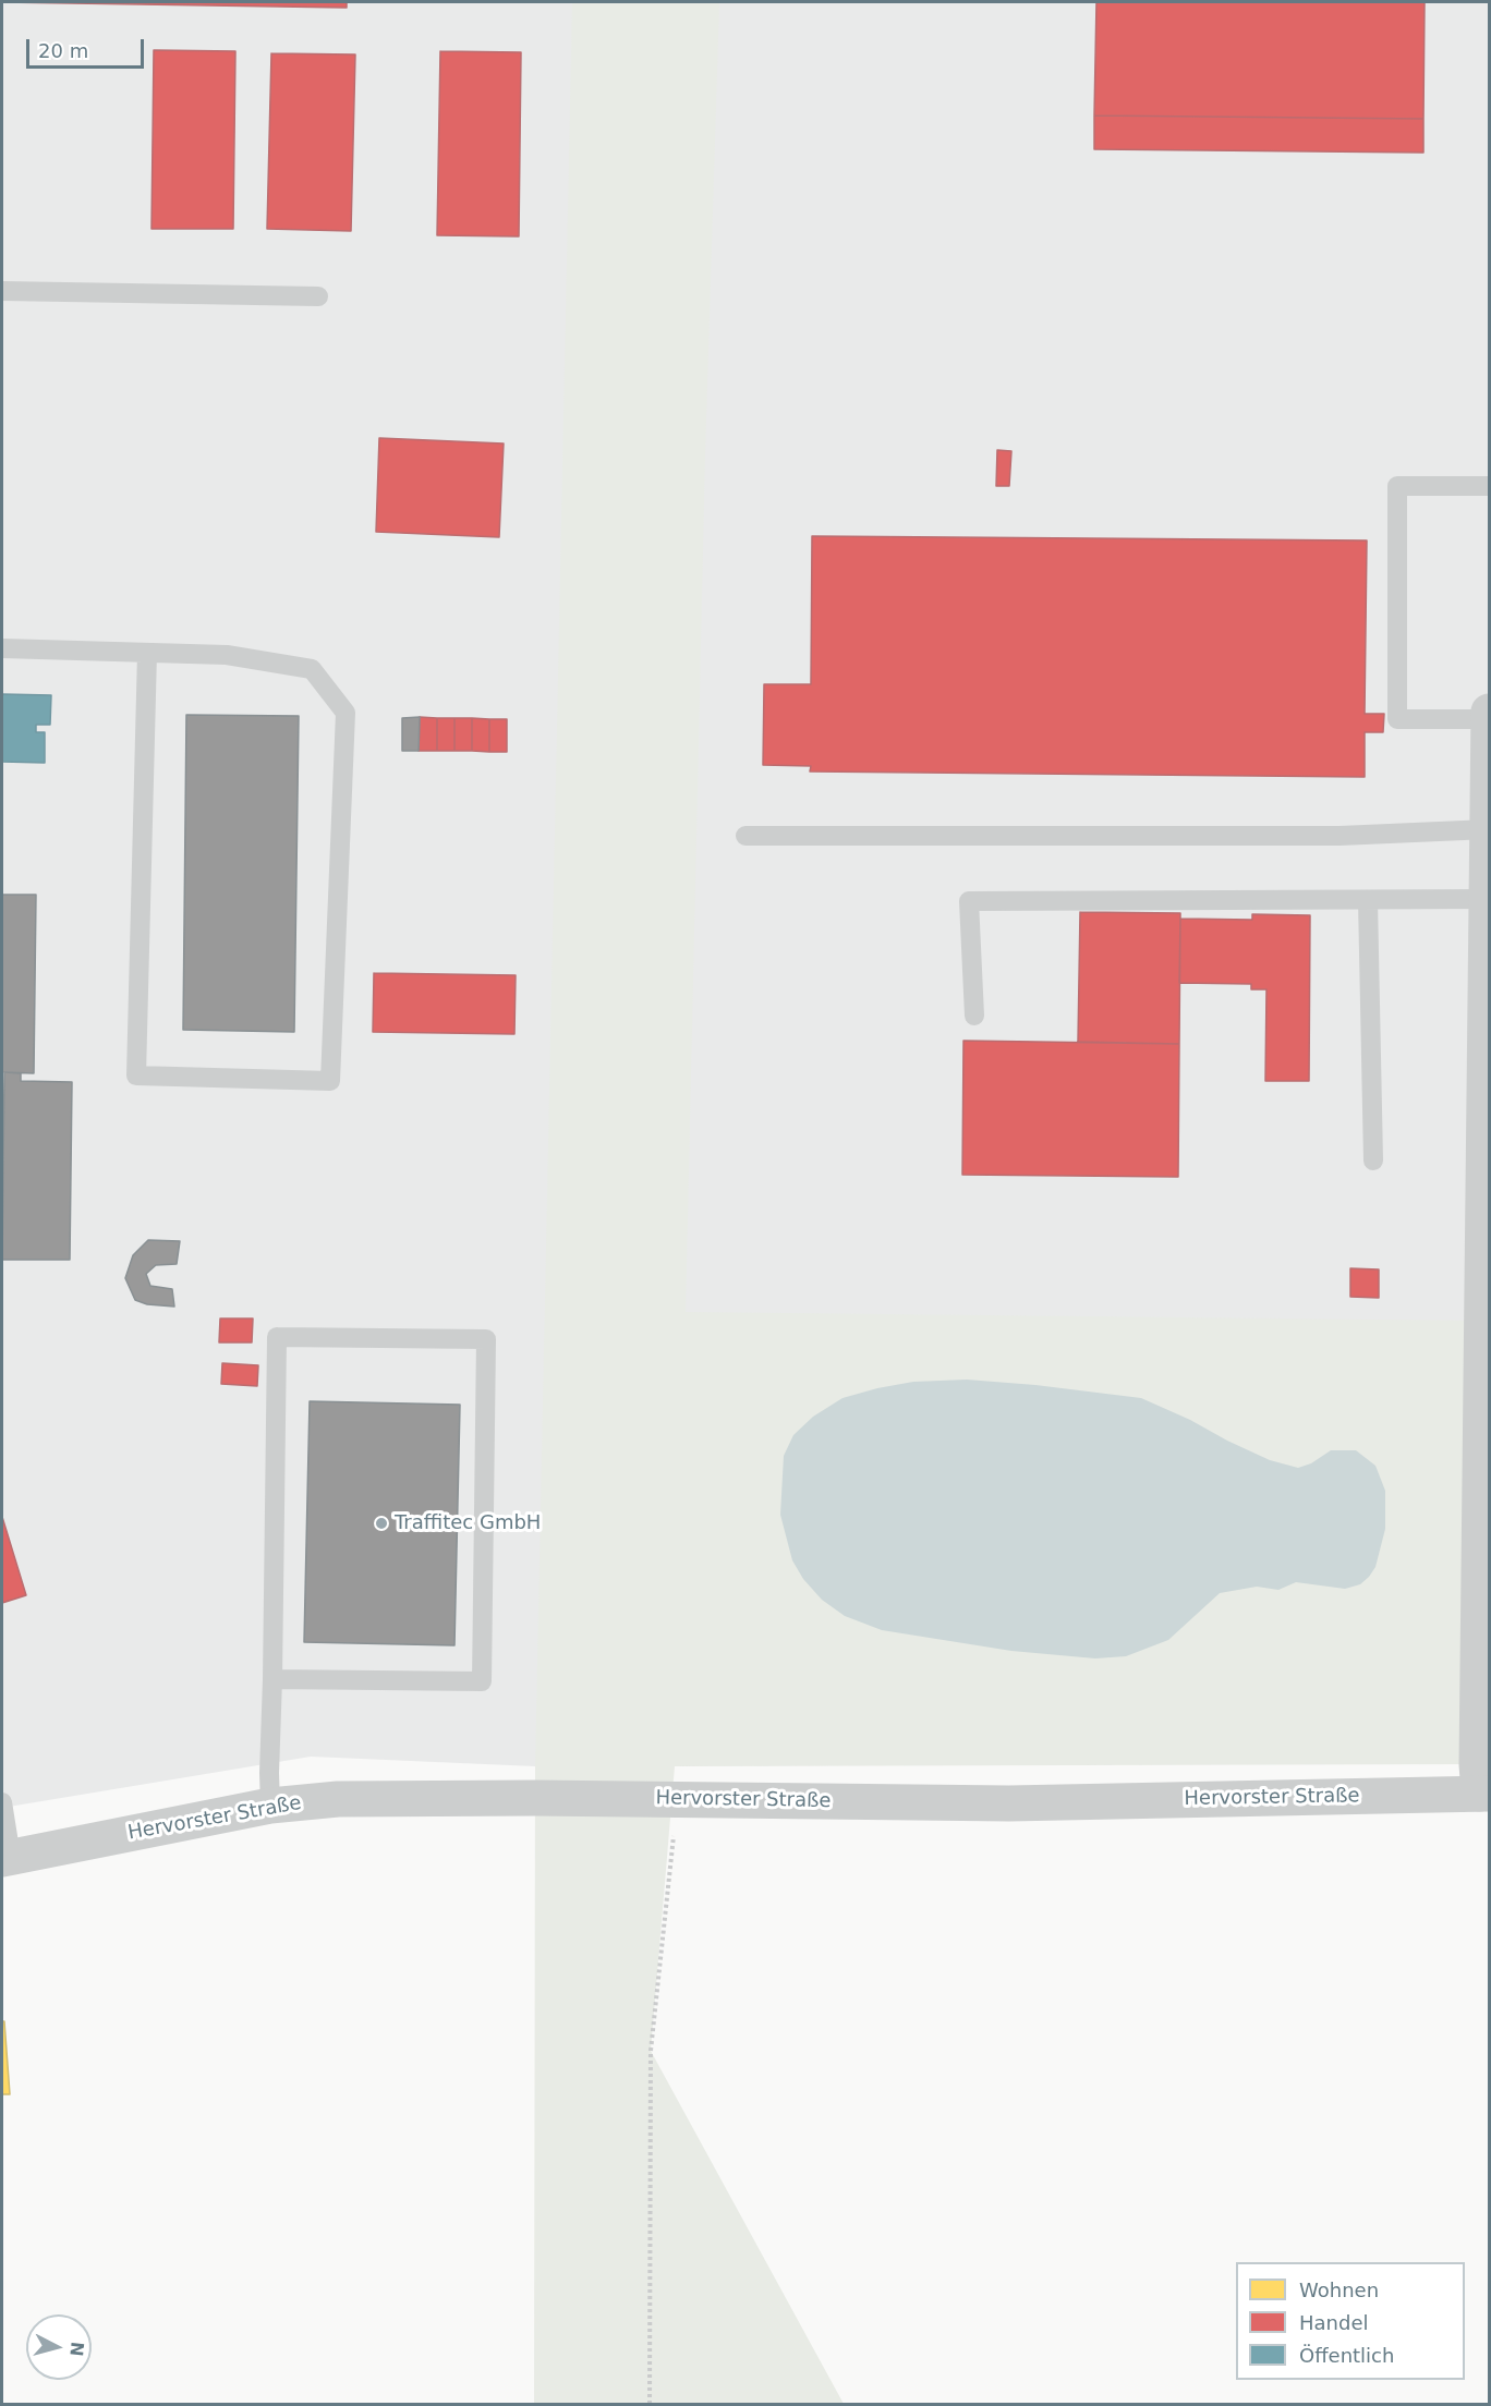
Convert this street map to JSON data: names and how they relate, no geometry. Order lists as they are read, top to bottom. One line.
{"streets":{"street":["Hervorster Straße"]},"places":["Traffitec GmbH"],"legend":["Wohnen","Handel","Öffentlich"],"scale_bar":"20 m","north":"right"}
